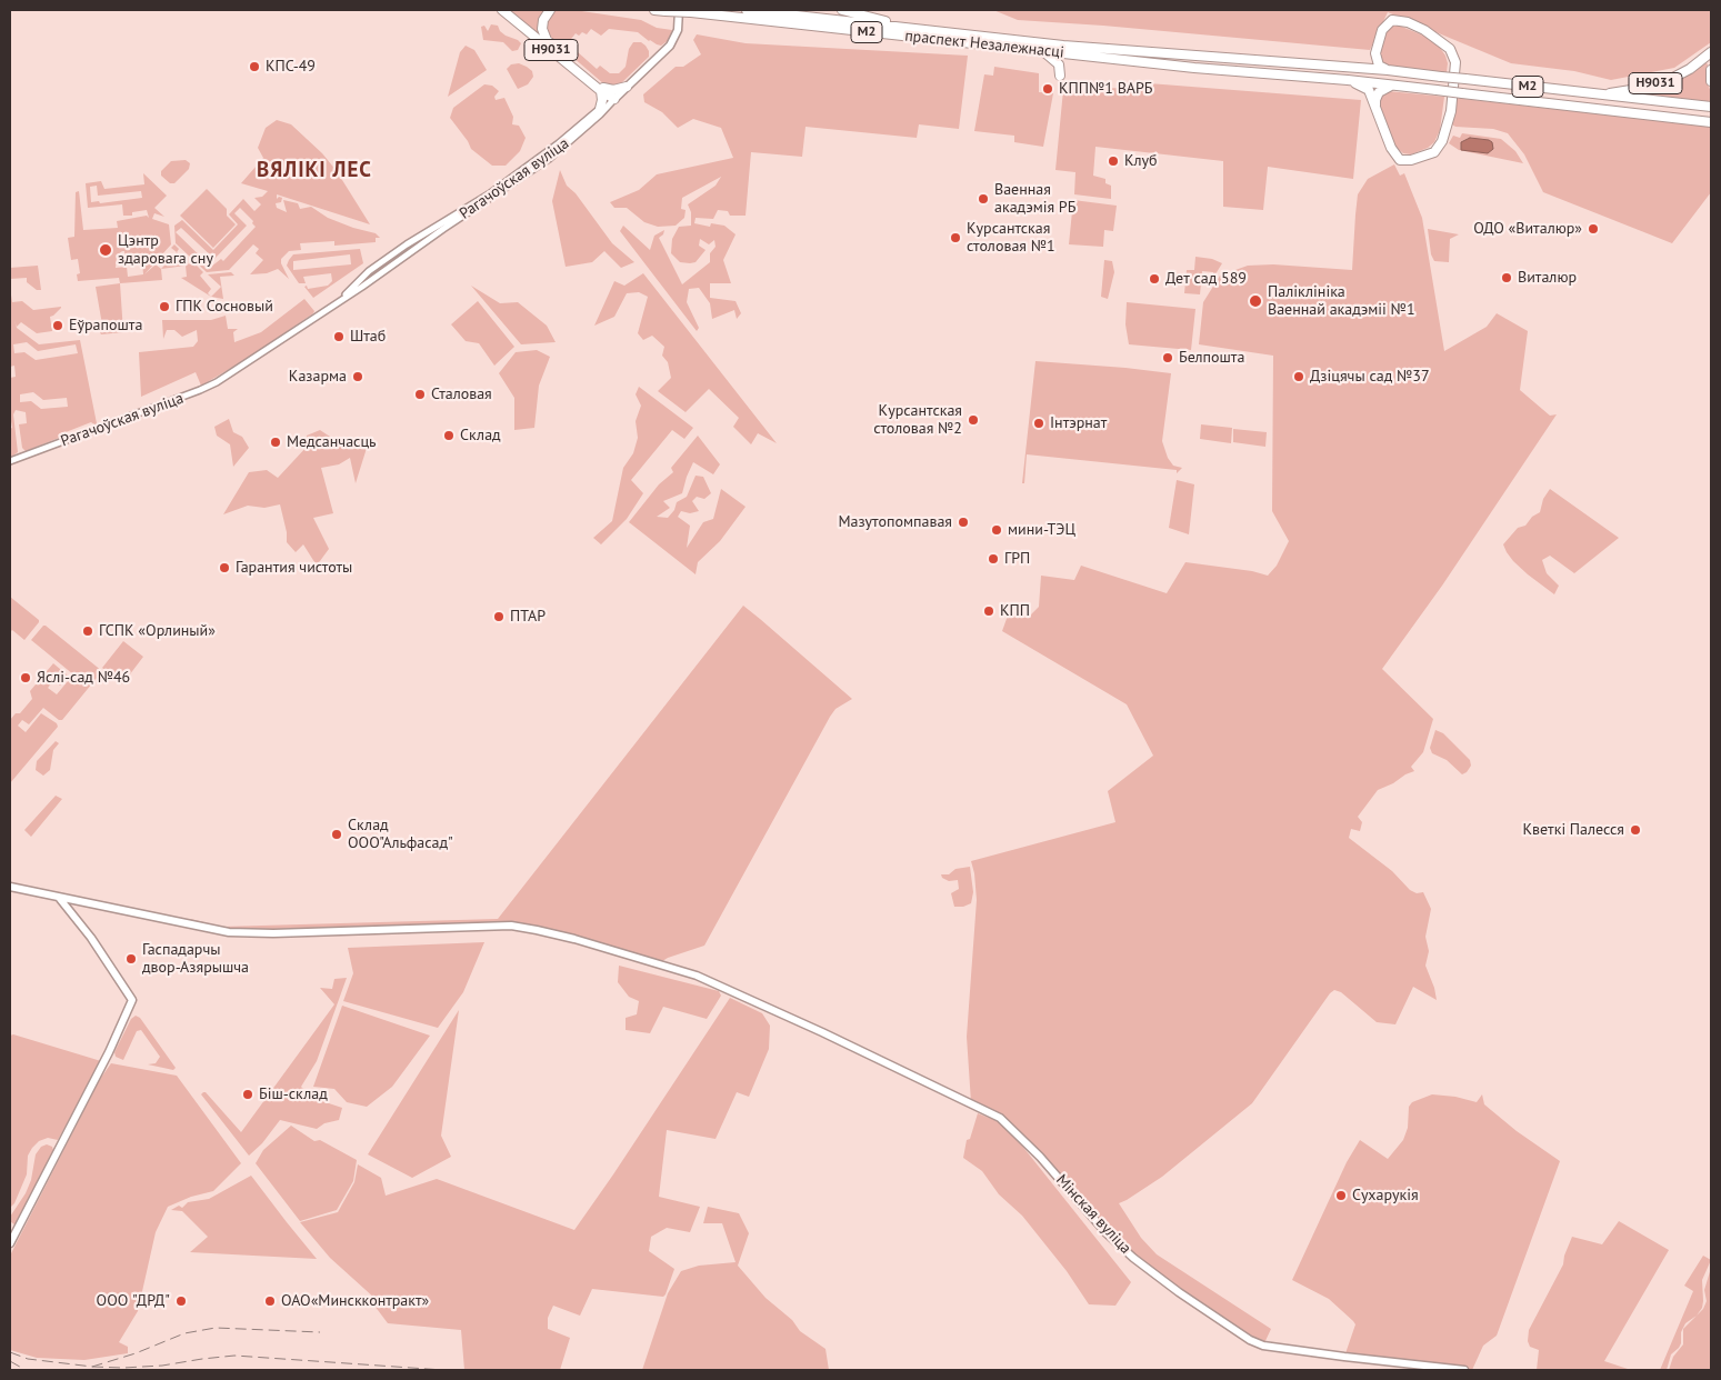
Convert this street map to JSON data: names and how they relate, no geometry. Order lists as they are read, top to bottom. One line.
{"streets":{"highway":["М2","праспект Незалежнасці","Н9031"],"main road":["Рагачоўская вуліца","Мінская вуліца"]},"crossings":[["М2","праспект Незалежнасці"],["М2","Н9031"],["Н9031","Рагачоўская вуліца"]],"districts":["ВЯЛІКІ ЛЕС"],"places":["КПС-49","КПП№1 ВАРБ","Клуб","Ваенная акадэмія РБ","ОДО «Виталюр»","Курсантская столовая №1","Цэнтр здаровага сну","Виталюр","Дет сад 589","Паліклініка Ваеннай акадэміі №1","ГПК Сосновый","Еўрапошта","Штаб","Белпошта","Казарма","Дзіцячы сад №37","Сталовая","Курсантская столовая №2","Інтэрнат","Склад","Медсанчасць","Мазутопомпавая","мини-ТЭЦ","ГРП","Гарантия чистоты","КПП","ПТАР","ГСПК «Орлиный»","Яслі-сад №46","Кветкі Палесся","Склад ООО\"Альфасад\"","Гаспадарчы двор-Азярышча","Біш-склад","Сухарукія","ООО \"ДРД\"","ОАО«Минскконтракт»"]}
